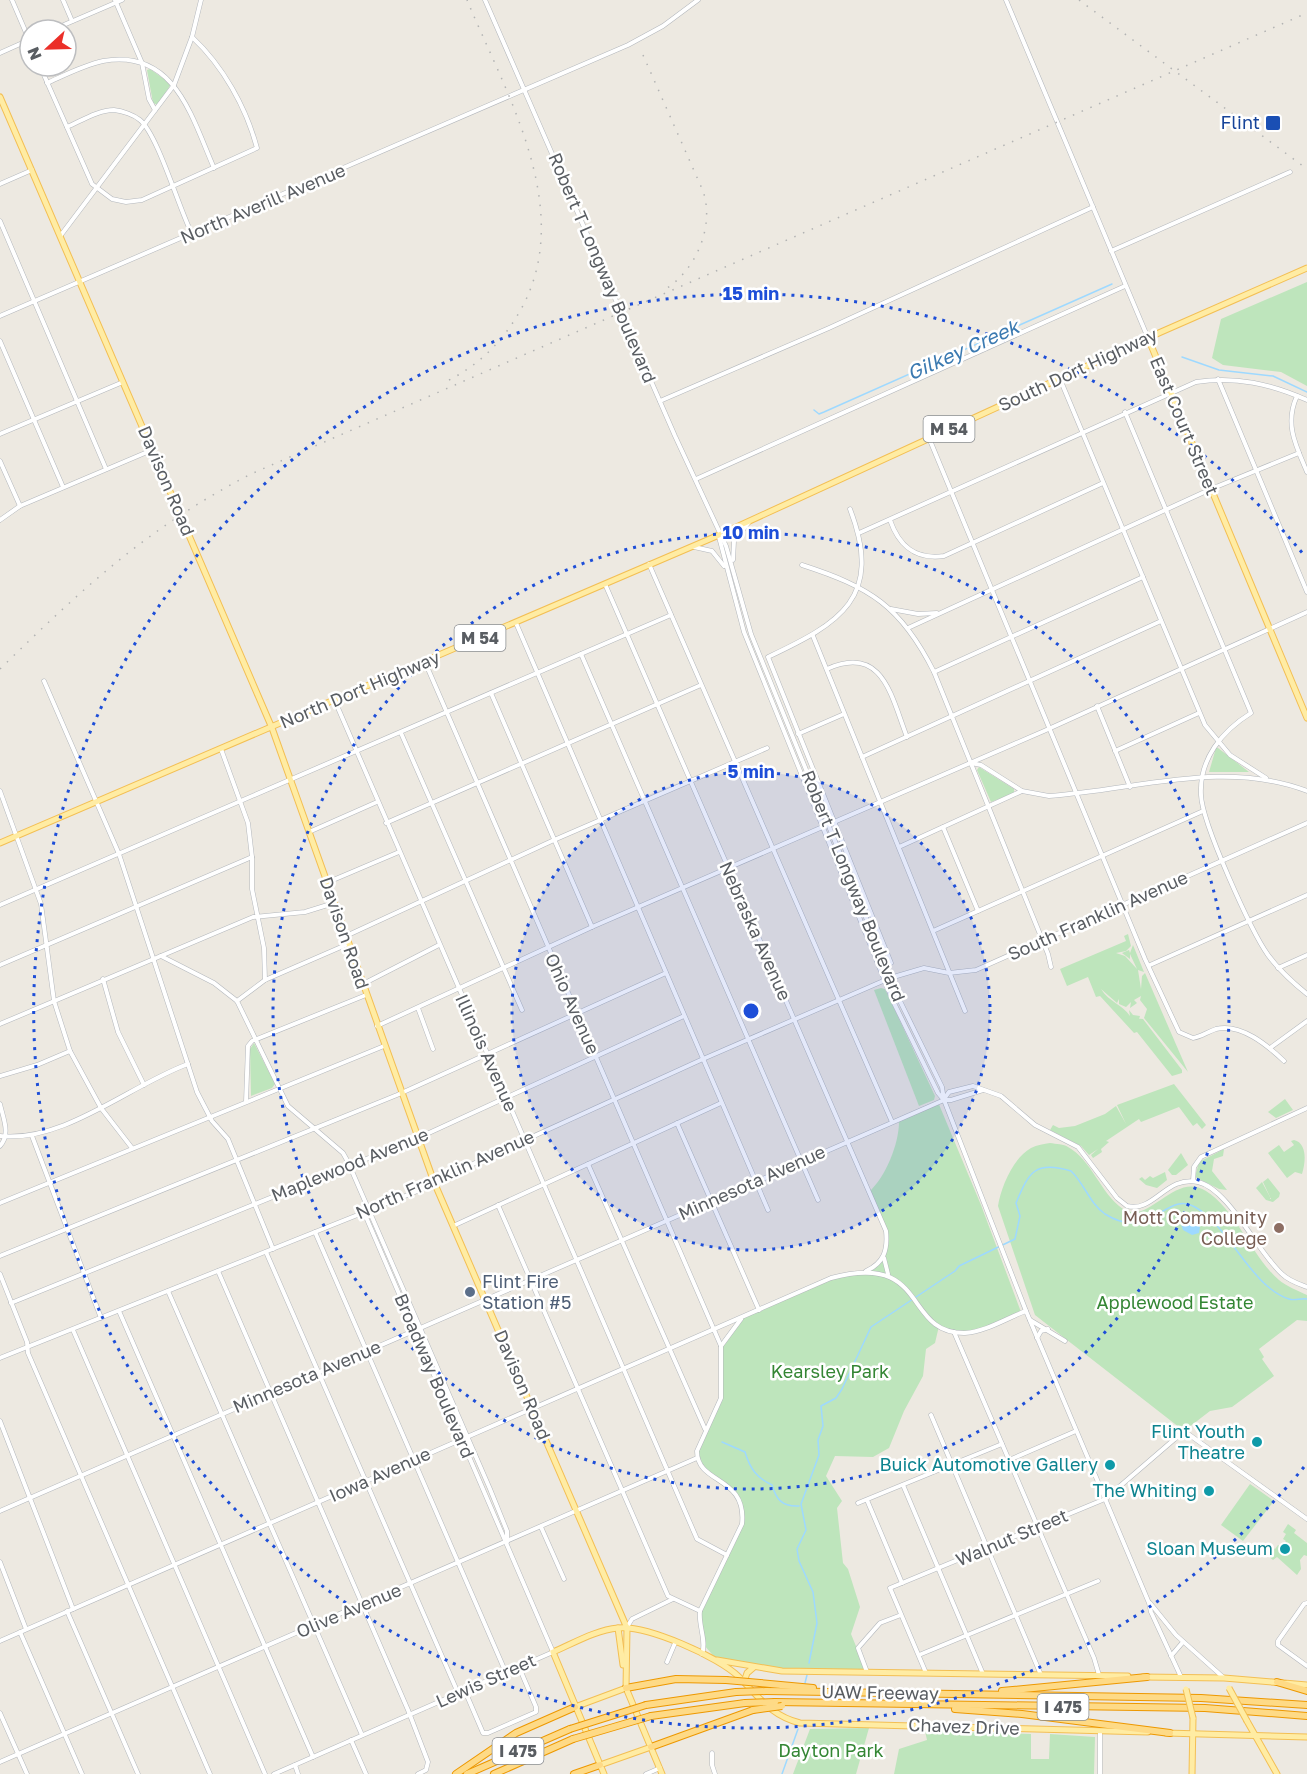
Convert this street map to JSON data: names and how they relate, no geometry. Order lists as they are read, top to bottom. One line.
{"streets":{"highway":["UAW Freeway","I 475"],"main road":["Robert T Longway Boulevard","South Dort Highway","East Court Street","M 54","Davison Road","North Dort Highway","Broadway Boulevard","Lewis Street","Chavez Drive"],"street":["North Averill Avenue","South Franklin Avenue","Nebraska Avenue","Ohio Avenue","Illinois Avenue","Maplewood Avenue","North Franklin Avenue","Minnesota Avenue","Iowa Avenue","Walnut Street","Olive Avenue"]},"crossings":[["North Averill Avenue","Robert T Longway Boulevard"],["North Averill Avenue","Davison Road"],["Robert T Longway Boulevard","South Dort Highway"],["Robert T Longway Boulevard","North Dort Highway"],["Robert T Longway Boulevard","South Franklin Avenue"],["Robert T Longway Boulevard","North Franklin Avenue"],["Robert T Longway Boulevard","Minnesota Avenue"],["Robert T Longway Boulevard","Walnut Street"],["Robert T Longway Boulevard","Chavez Drive"],["South Dort Highway","East Court Street"],["South Dort Highway","North Dort Highway"],["Davison Road","North Dort Highway"],["Davison Road","Maplewood Avenue"],["Davison Road","North Franklin Avenue"],["Davison Road","Minnesota Avenue"],["Davison Road","Iowa Avenue"],["Davison Road","Olive Avenue"],["Davison Road","Lewis Street"],["North Dort Highway","Nebraska Avenue"],["North Dort Highway","Ohio Avenue"],["North Dort Highway","Illinois Avenue"],["South Franklin Avenue","North Franklin Avenue"],["Nebraska Avenue","North Franklin Avenue"],["Nebraska Avenue","Minnesota Avenue"],["Nebraska Avenue","Iowa Avenue"],["Ohio Avenue","Maplewood Avenue"],["Ohio Avenue","North Franklin Avenue"],["Ohio Avenue","Minnesota Avenue"],["Ohio Avenue","Iowa Avenue"],["Illinois Avenue","Maplewood Avenue"],["Illinois Avenue","North Franklin Avenue"],["Illinois Avenue","Minnesota Avenue"],["Illinois Avenue","Iowa Avenue"],["Illinois Avenue","Olive Avenue"],["Maplewood Avenue","Broadway Boulevard"],["North Franklin Avenue","Broadway Boulevard"],["Minnesota Avenue","Broadway Boulevard"],["Broadway Boulevard","Iowa Avenue"],["Broadway Boulevard","Olive Avenue"],["Broadway Boulevard","Lewis Street"],["Lewis Street","Chavez Drive"]],"water":["Gilkey Creek"],"parks":["Applewood Estate","Kearsley Park","Dayton Park"],"places":{"transit":["Flint"],"other":["Mott Community College","Flint Fire Station #5","Flint Youth Theatre","Buick Automotive Gallery","The Whiting","Sloan Museum"]},"north":"left","rings":["15 min","10 min","5 min"]}
